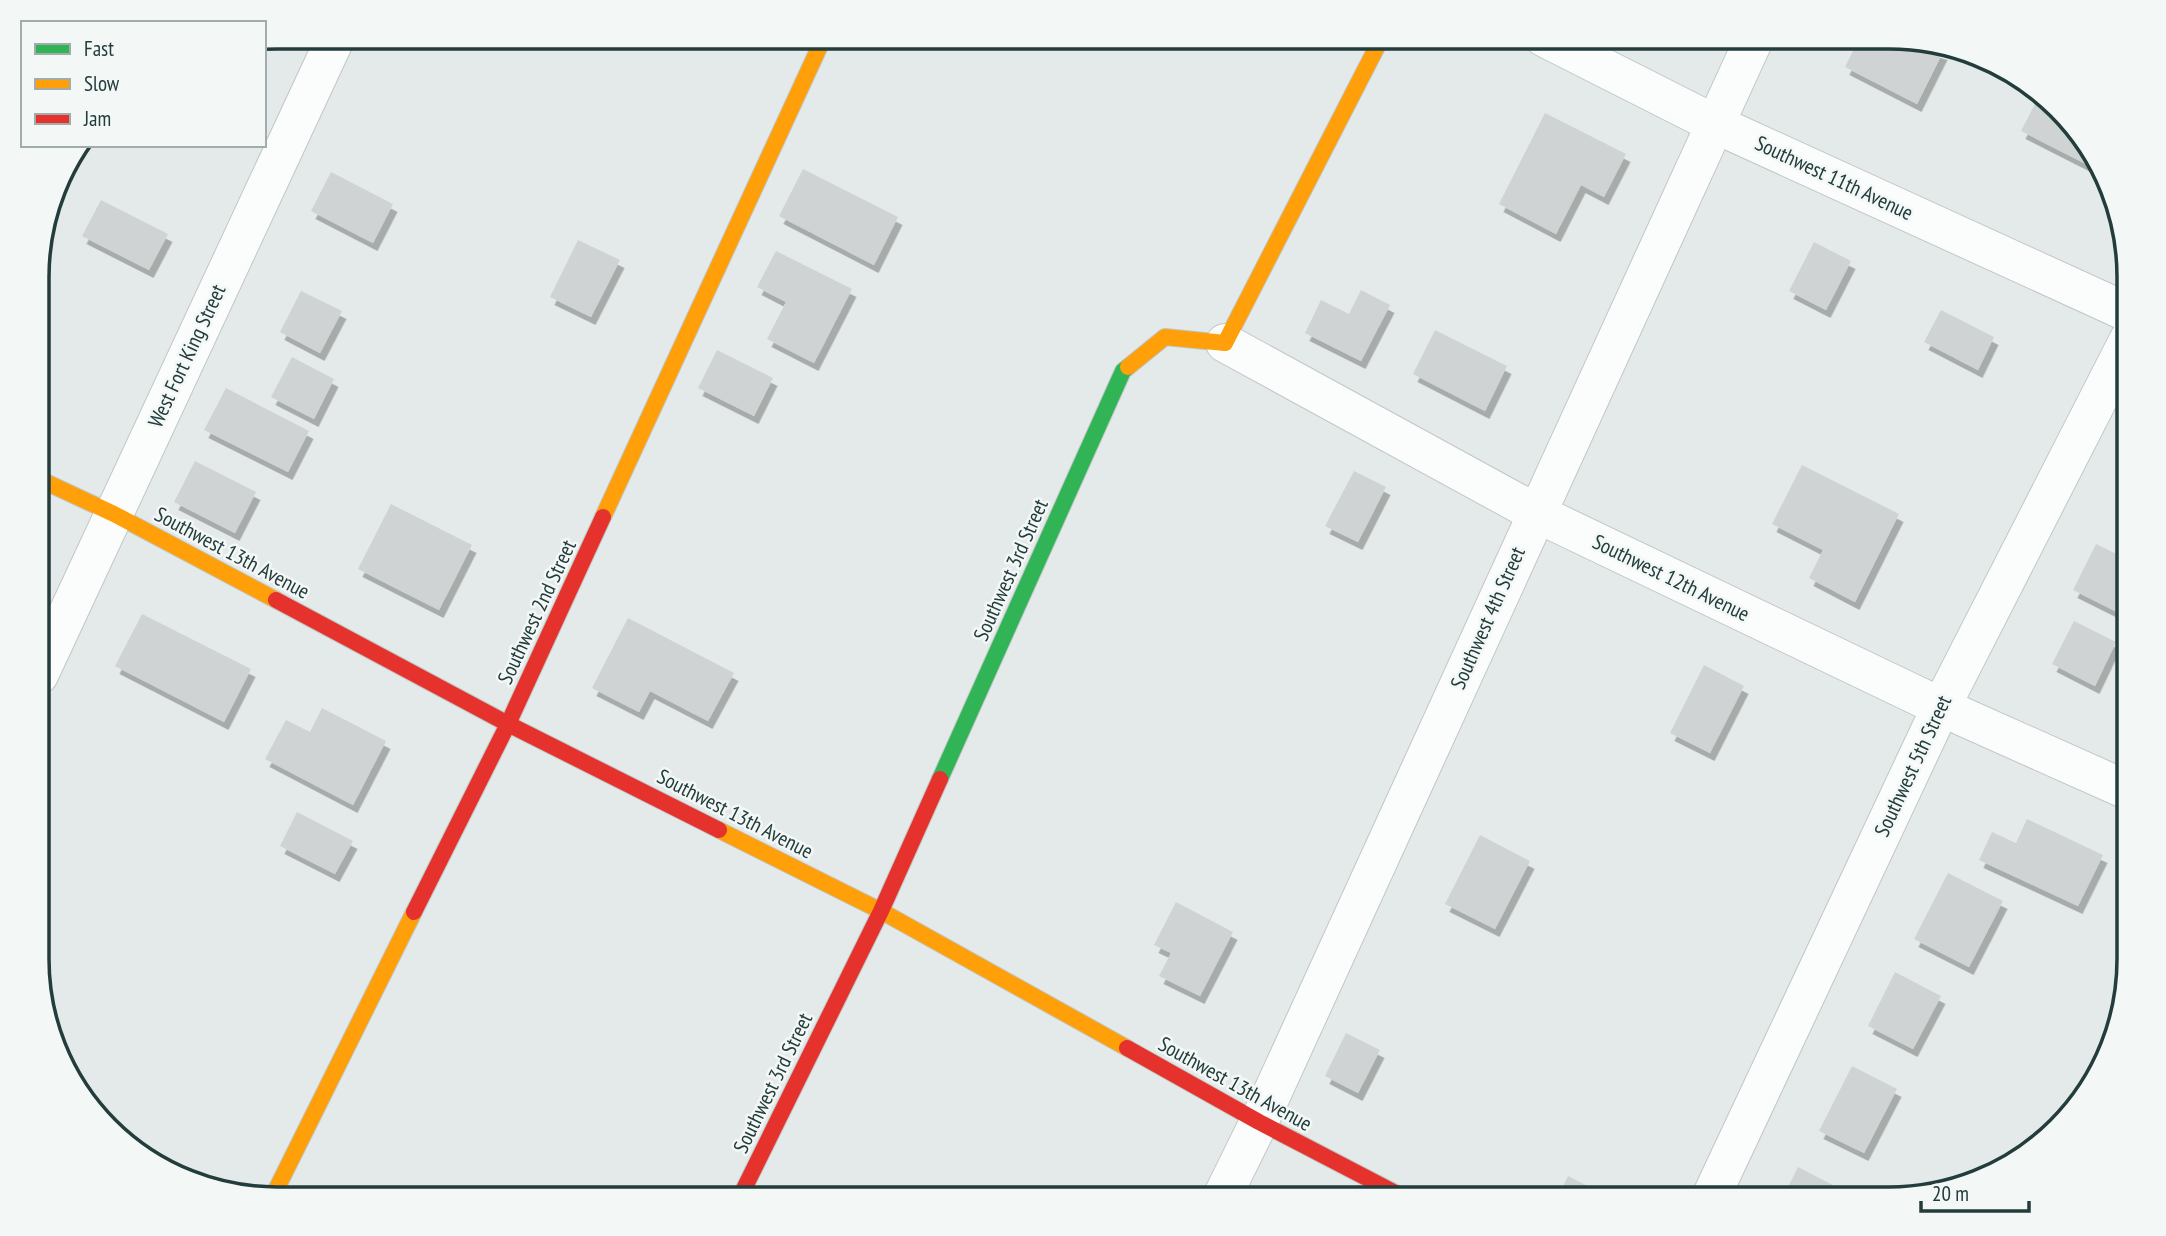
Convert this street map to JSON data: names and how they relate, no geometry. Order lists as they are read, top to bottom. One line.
{"streets":{"street":["Southwest 11th Avenue","West Fort King Street","Southwest 13th Avenue","Southwest 3rd Street","Southwest 12th Avenue","Southwest 2nd Street","Southwest 4th Street","Southwest 5th Street"]},"crossings":[["Southwest 11th Avenue","Southwest 4th Street"],["West Fort King Street","Southwest 13th Avenue"],["Southwest 13th Avenue","Southwest 3rd Street"],["Southwest 13th Avenue","Southwest 2nd Street"],["Southwest 13th Avenue","Southwest 4th Street"],["Southwest 3rd Street","Southwest 12th Avenue"],["Southwest 12th Avenue","Southwest 4th Street"],["Southwest 12th Avenue","Southwest 5th Street"]],"legend":["Fast","Slow","Jam"],"scale_bar":"20 m"}
